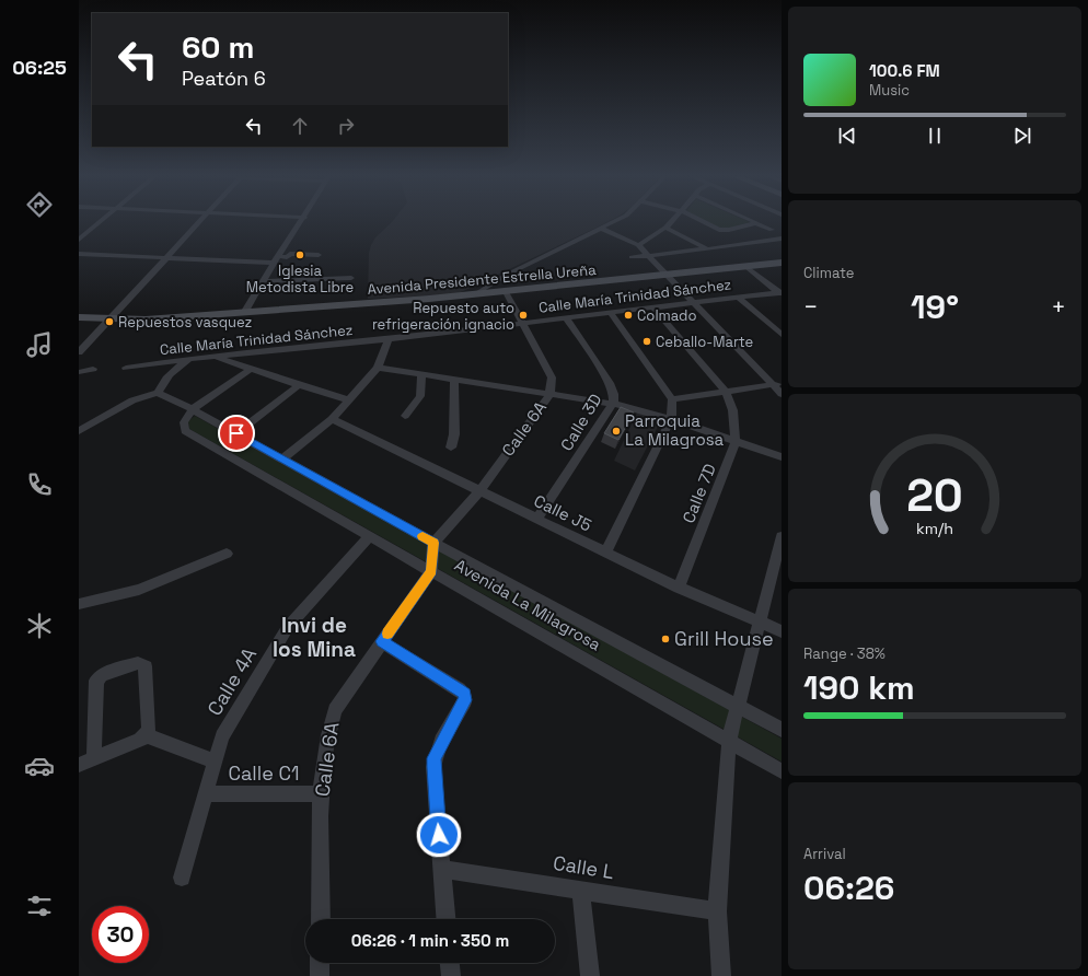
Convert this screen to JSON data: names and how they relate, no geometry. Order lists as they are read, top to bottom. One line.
{"streets":{"main road":["Avenida Presidente Estrella Ureña"],"street":["Calle María Trinidad Sánchez","Calle 3D","Calle 6A","Calle 7D","Calle J5","Avenida La Milagrosa","Calle 4A","Calle C1","Calle L"]},"crossings":[["Avenida Presidente Estrella Ureña","Calle 6A"],["Calle María Trinidad Sánchez","Calle 3D"],["Calle María Trinidad Sánchez","Calle 6A"],["Calle María Trinidad Sánchez","Calle 7D"],["Calle 3D","Calle J5"],["Calle 6A","Calle J5"],["Calle 6A","Avenida La Milagrosa"],["Calle 6A","Calle C1"],["Calle 7D","Calle J5"],["Avenida La Milagrosa","Calle 4A"],["Calle 4A","Calle C1"]],"districts":["Invi de los Mina"],"places":["Iglesia Metodista Libre","Repuesto auto refrigeración ignacio","Colmado","Repuestos vasquez","Ceballo-Marte","Parroquia La Milagrosa","Grill House"],"page":{"tabs":"06:25","turn":["60 m","Peatón 6"],"song":["100.6 FM","Music"],"tile":["Climate",["Range · 38%","190 km"],["Arrival","06:26"]],"heat":["−","19°","+"],"limit":"30","trip":"06:26 · 1 min · 350 m","gauge":["20","km/h"]}}
